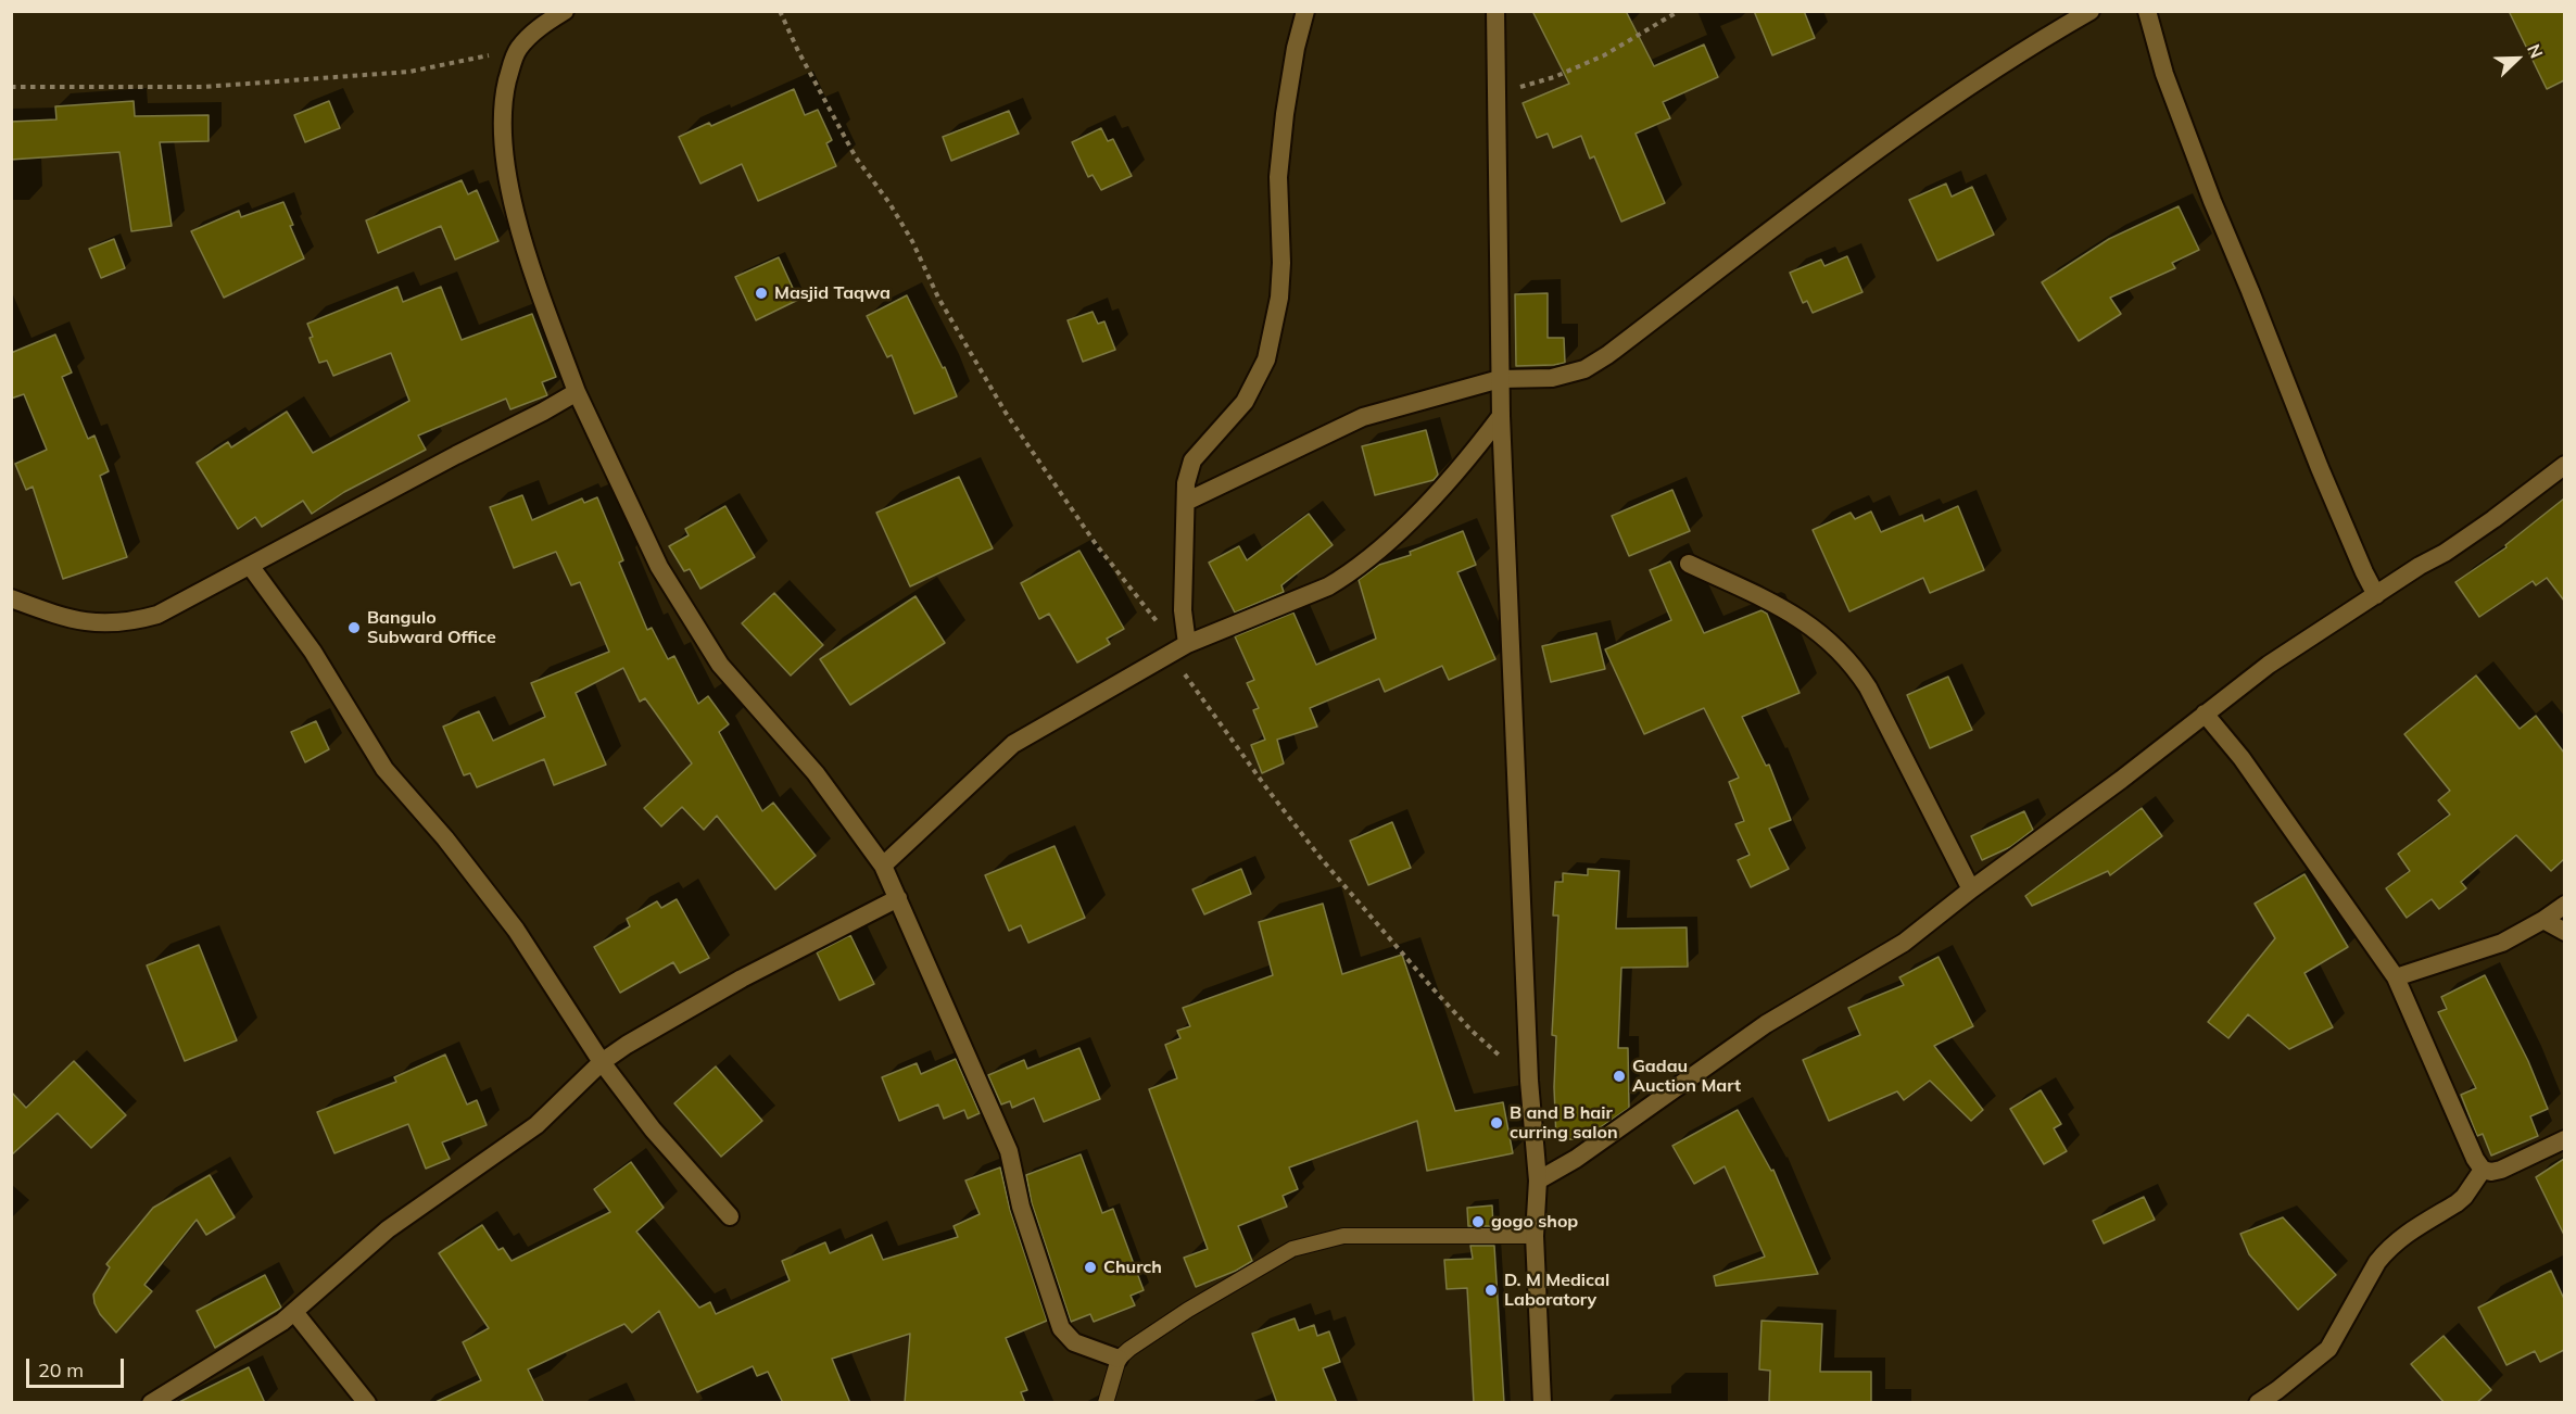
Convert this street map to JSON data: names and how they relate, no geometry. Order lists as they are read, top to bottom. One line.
{"places":["Masjid Taqwa","Bangulo Subward Office","Gadau Auction Mart","B and B hair curring salon","gogo shop","Church","D. M Medical Laboratory"],"scale_bar":"20 m","north":"top right"}
